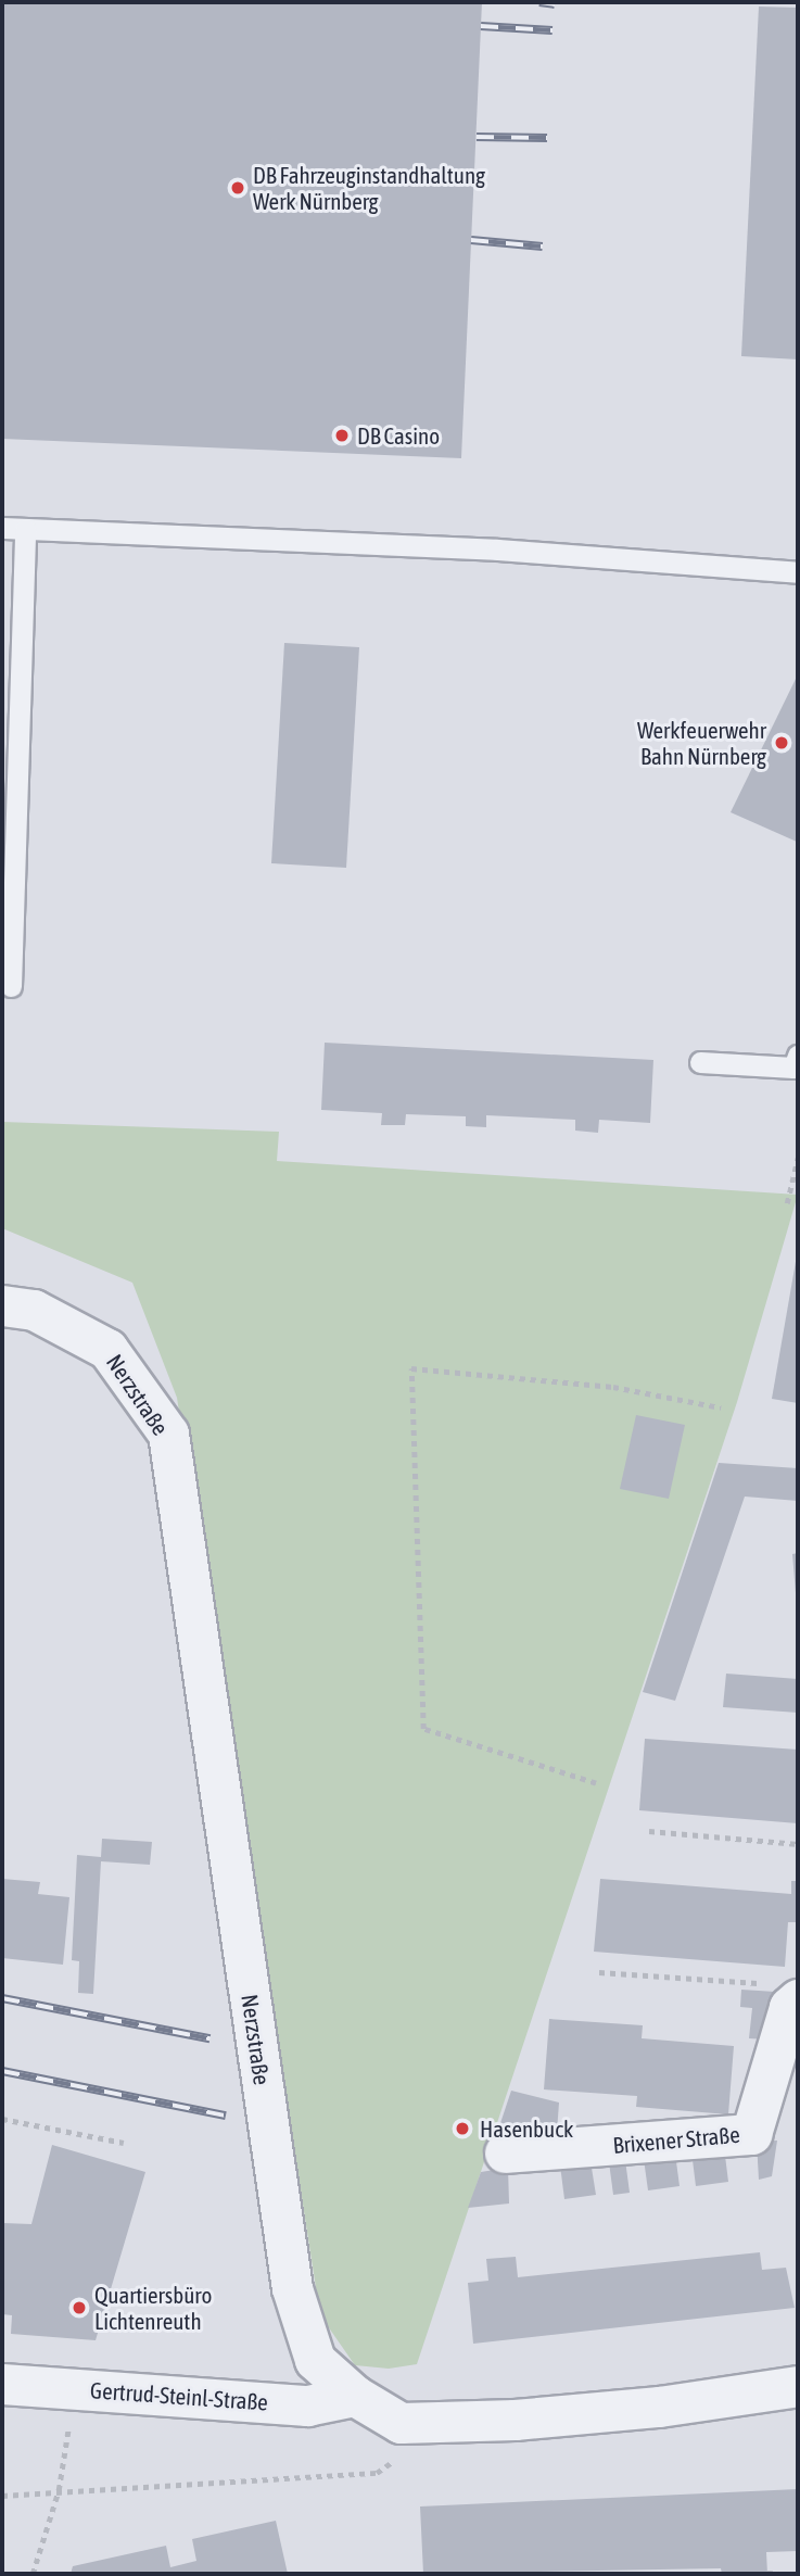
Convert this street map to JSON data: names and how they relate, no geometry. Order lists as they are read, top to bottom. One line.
{"streets":{"street":["Nerzstraße","Brixener Straße","Gertrud-Steinl-Straße"]},"crossings":[["Nerzstraße","Gertrud-Steinl-Straße"]],"places":["DB Fahrzeuginstandhaltung Werk Nürnberg","DB Casino","Werkfeuerwehr Bahn Nürnberg","Hasenbuck","Quartiersbüro Lichtenreuth"]}
